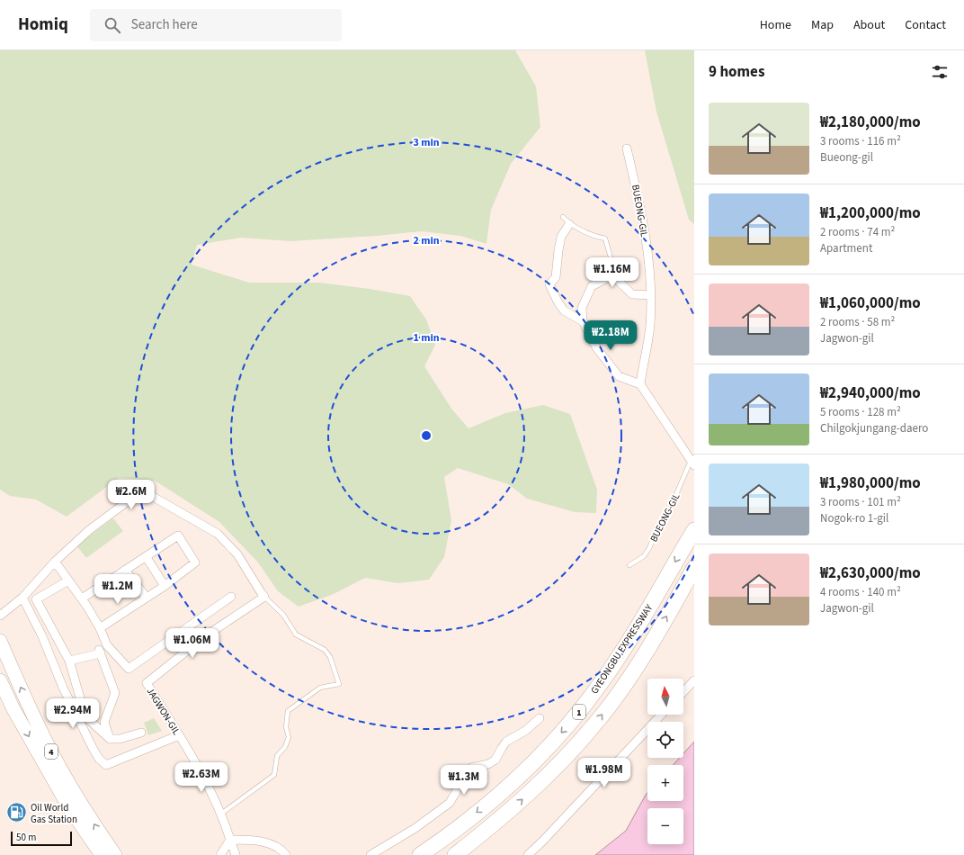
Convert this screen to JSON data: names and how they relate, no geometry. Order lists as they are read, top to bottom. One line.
{"streets":{"highway":["GYEONGBU EXPRESSWAY","1"],"main road":["4"],"street":["BUEONG-GIL","JAGWON-GIL"]},"places":{"fuel station":["Oil World Gas Station"]},"scale_bar":"50 m","north":"top","page":{"header":"Homiq","search":"Search here","nav":["Home","Map","About","Contact"],"heading":"9 homes","list":[{"name":"₩2,180,000/mo","note":"3 rooms · 116 m² · Bueong-gil"},{"name":"₩1,200,000/mo","note":"2 rooms · 74 m² · Apartment"},{"name":"₩1,060,000/mo","note":"2 rooms · 58 m² · Jagwon-gil"},{"name":"₩2,940,000/mo","note":"5 rooms · 128 m² · Chilgokjungang-daero"},{"name":"₩1,980,000/mo","note":"3 rooms · 101 m² · Nogok-ro 1-gil"},{"name":"₩2,630,000/mo","note":"4 rooms · 140 m² · Jagwon-gil"}],"price":["₩1.16M","₩2.18M","₩2.6M","₩1.2M","₩1.06M","₩2.94M","₩1.98M","₩2.63M","₩1.3M"],"map_buttons":["+","−"],"scale":"50 m"},"rings":["3 min","2 min","1 min"]}
